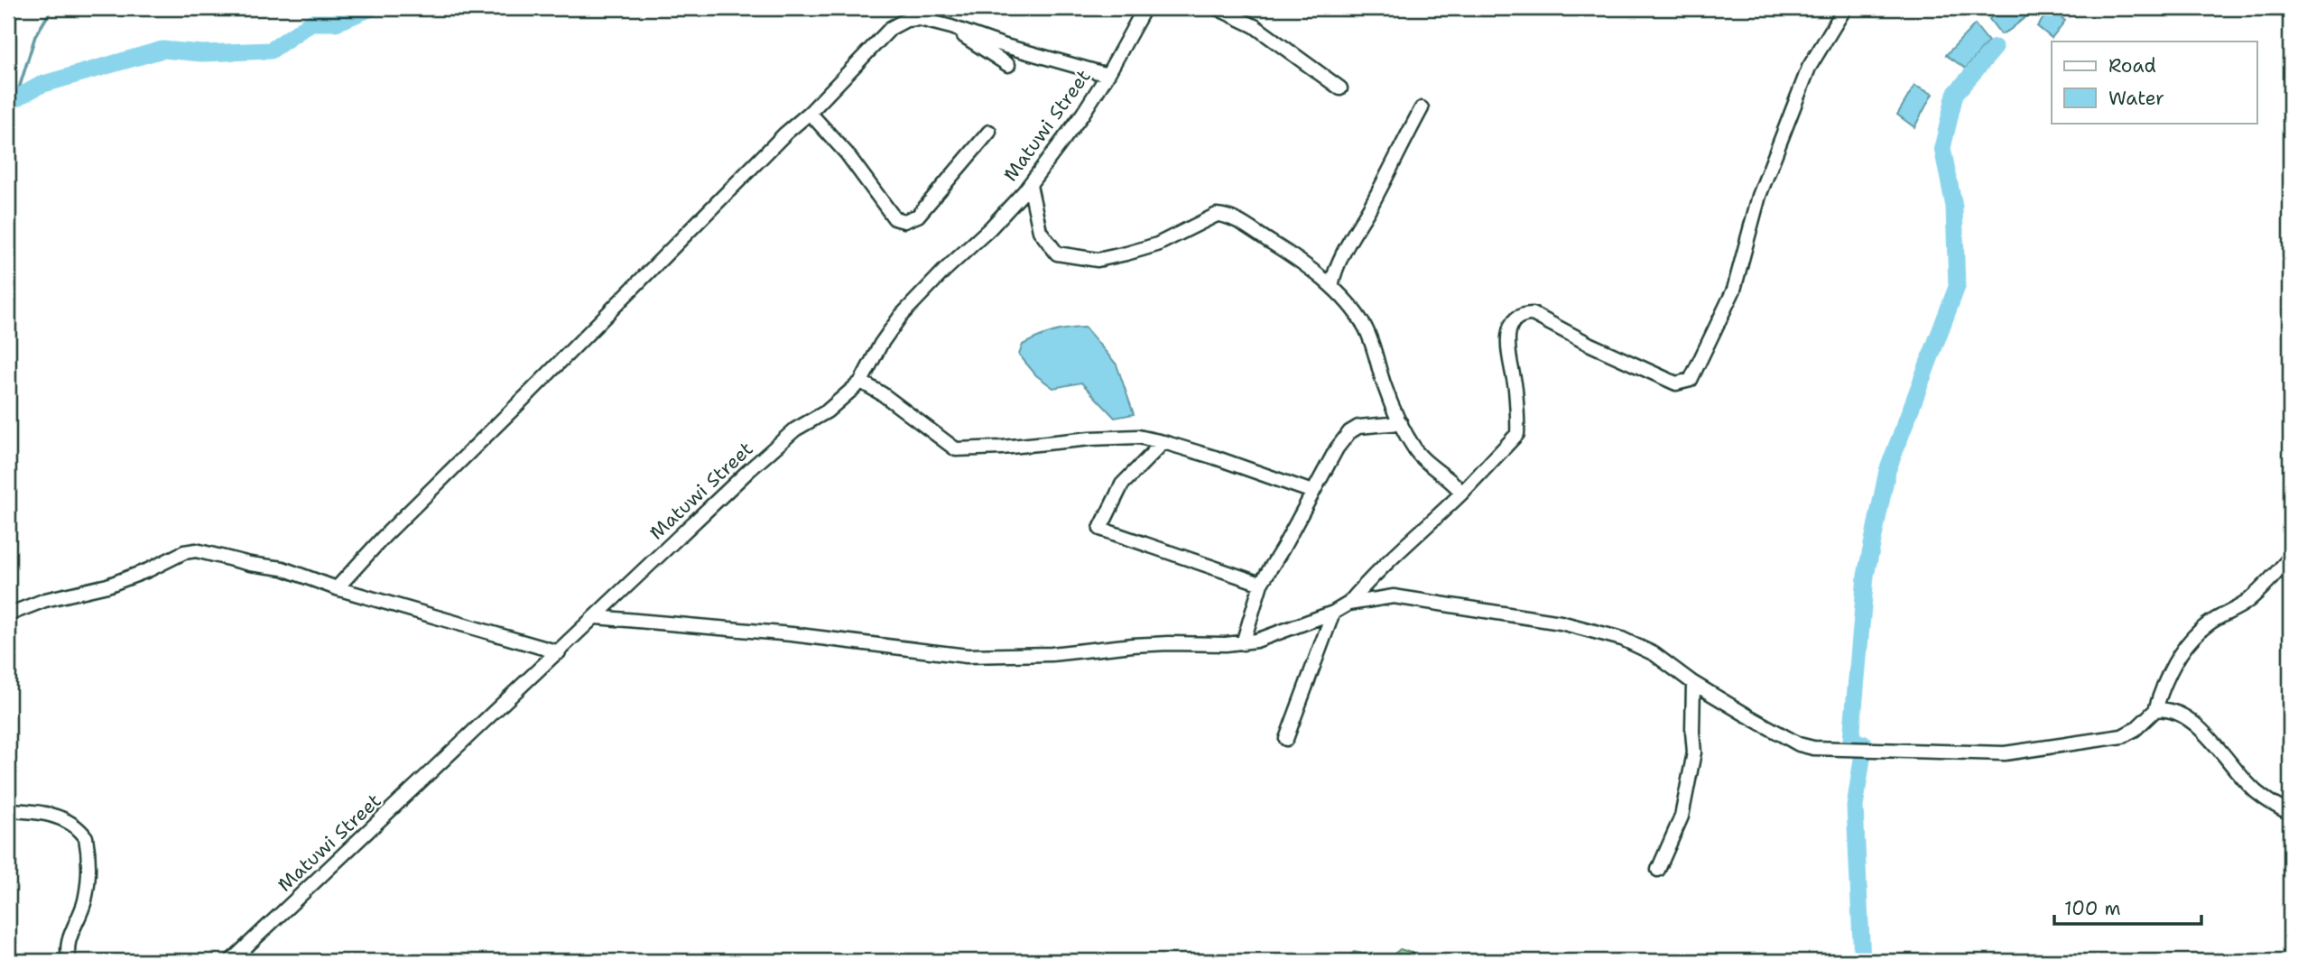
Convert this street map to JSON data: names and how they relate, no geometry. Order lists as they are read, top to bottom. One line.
{"streets":{"street":["Matuwi Street"]},"legend":["Road","Water"],"scale_bar":"100 m"}
